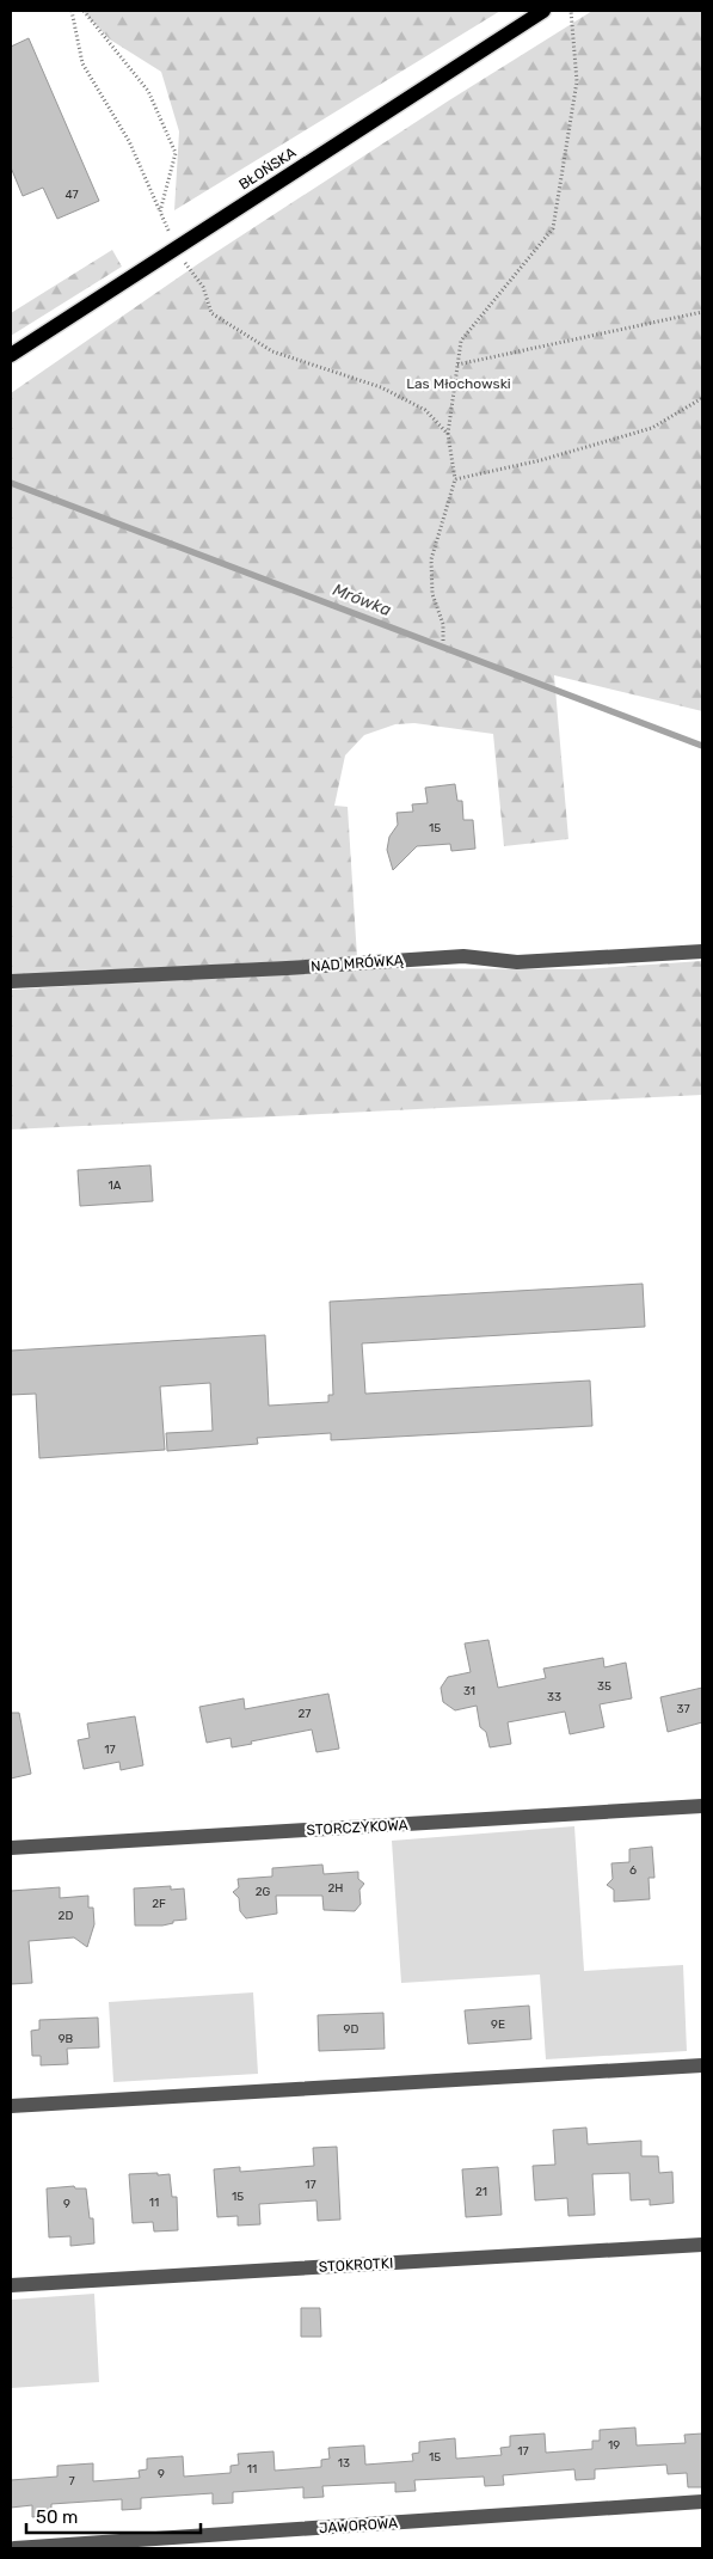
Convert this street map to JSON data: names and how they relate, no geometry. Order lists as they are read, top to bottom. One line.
{"streets":{"main road":["BŁOŃSKA"],"street":["NAD MRÓWKĄ","STORCZYKOWA","STOKROTKI","JAWOROWA"]},"water":["Mrówka"],"parks":["Las Młochowski"],"house_numbers":["47","15","1A","35","31","33","37","27","17","6","2H","2G","2F","2D","9E","9D","9B","17","21","15","11","9","19","17","15","13","11","9","7"],"scale_bar":"50 m"}
